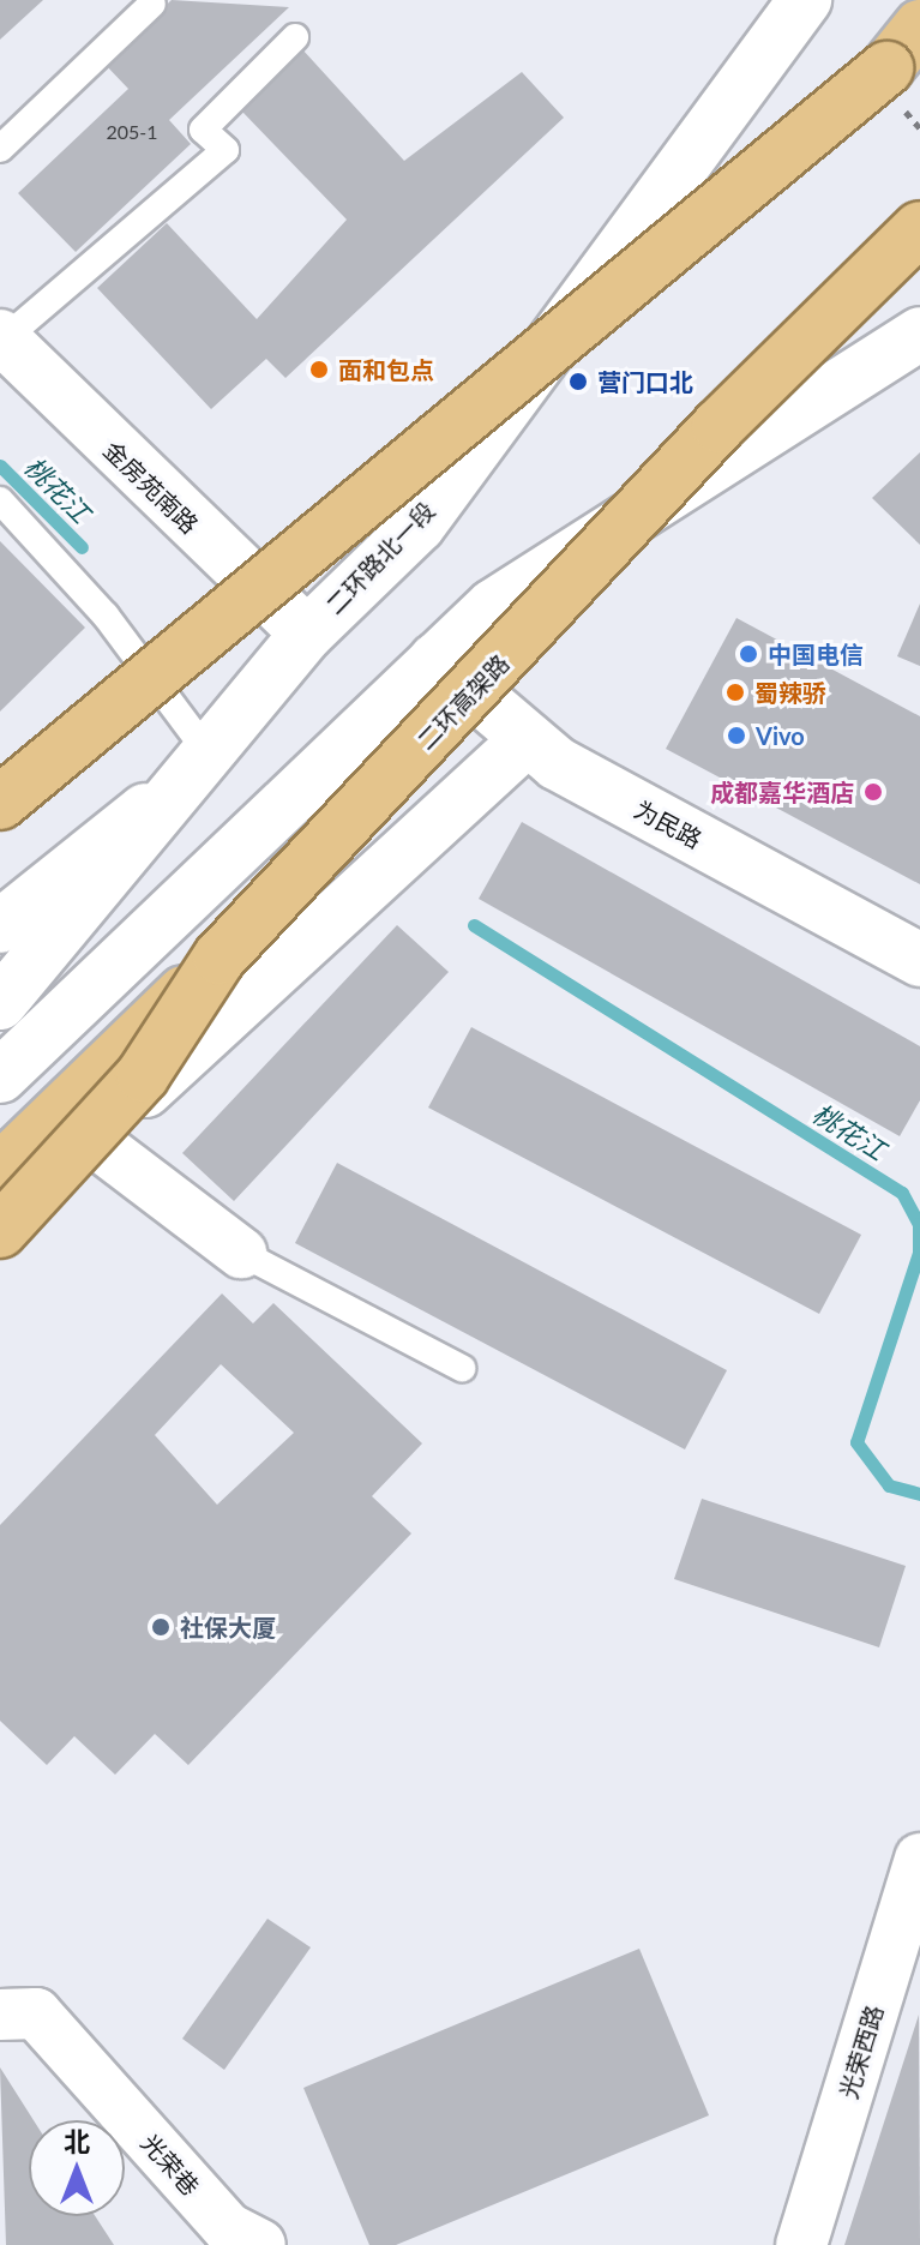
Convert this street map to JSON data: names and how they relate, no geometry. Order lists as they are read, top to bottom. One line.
{"streets":{"highway":["二环高架路"],"main road":["金房苑南路","二环路北一段","为民路"],"street":["光荣西路","光荣巷"]},"crossings":[["金房苑南路","二环路北一段"]],"water":["桃花江"],"places":["面和包点","营门口北","中国电信","蜀辣骄","Vivo","成都嘉华酒店","社保大厦"],"house_numbers":["205-1"],"north":"top"}
